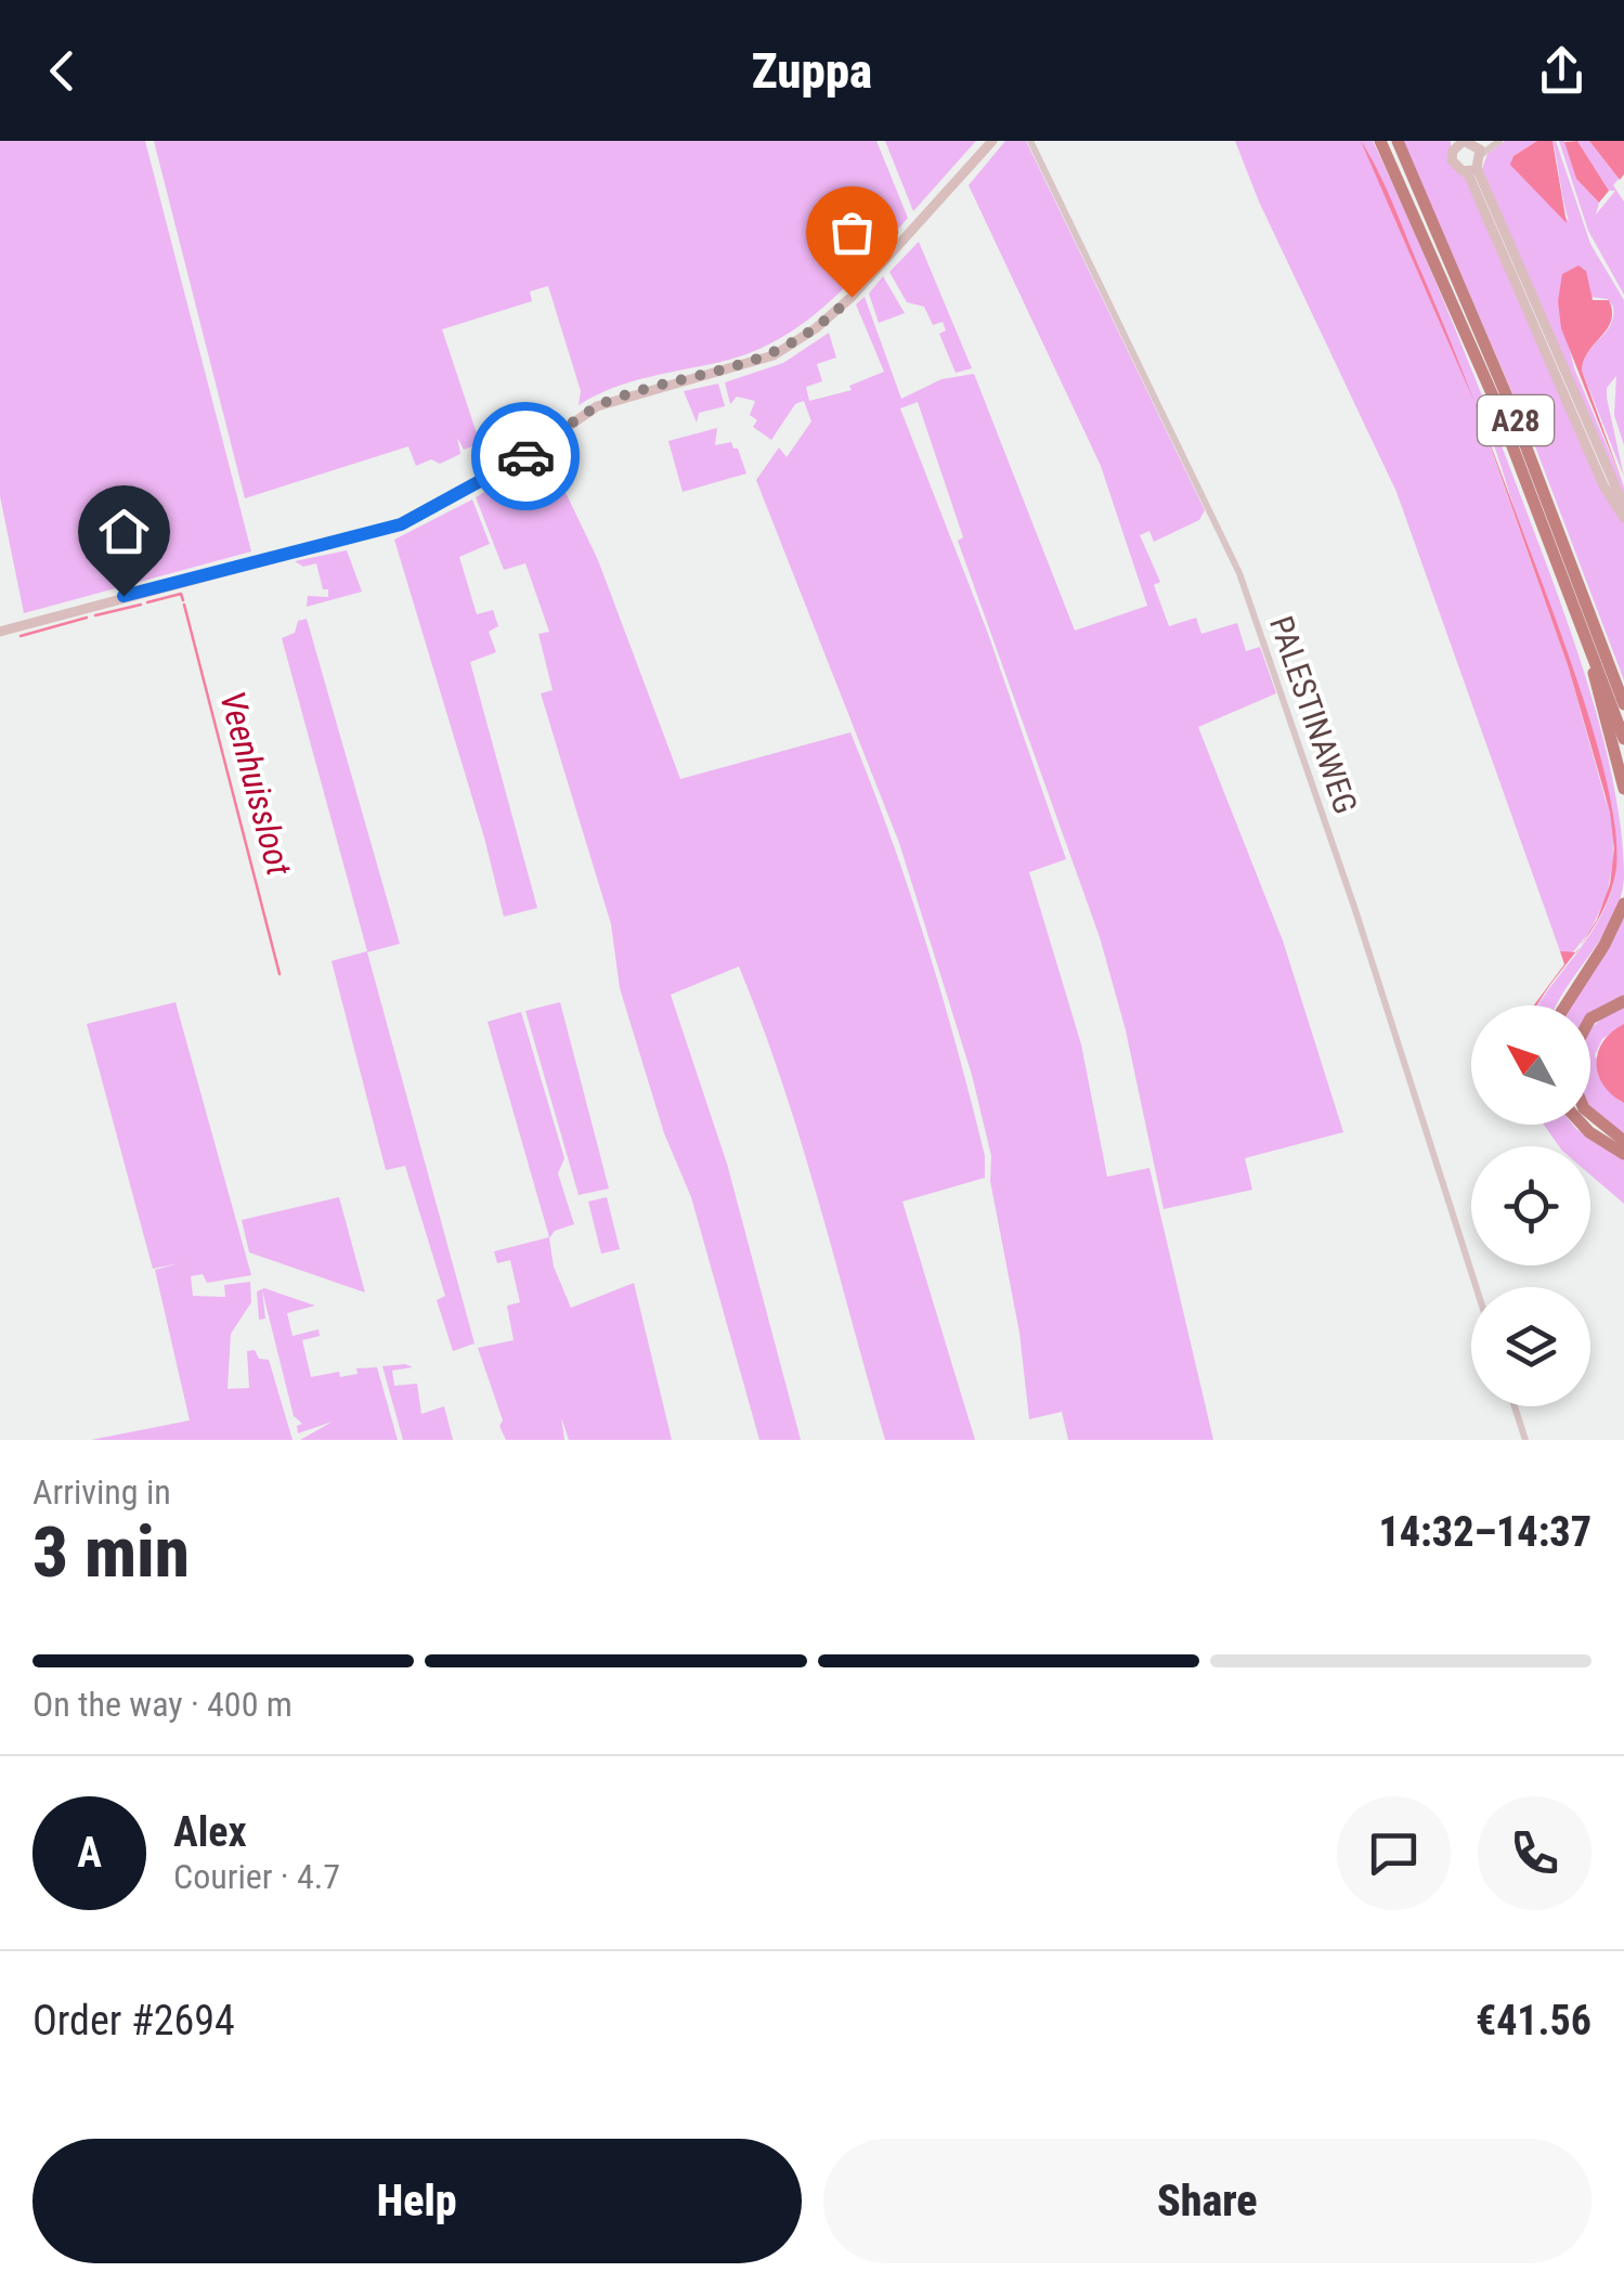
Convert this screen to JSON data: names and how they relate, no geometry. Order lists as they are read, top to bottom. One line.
{"streets":{"highway":["A28"],"street":["PALESTINAWEG"]},"water":["Veenhuissloot"],"north":"top left","page":{"header":"Zuppa","heading":["3 min","Arriving in","14:32–14:37"],"panel":["Alex","Courier · 4.7","Order #2694","€41.56"],"bar":"On the way · 400 m","round":"A","buttons":["Help","Share"]}}
